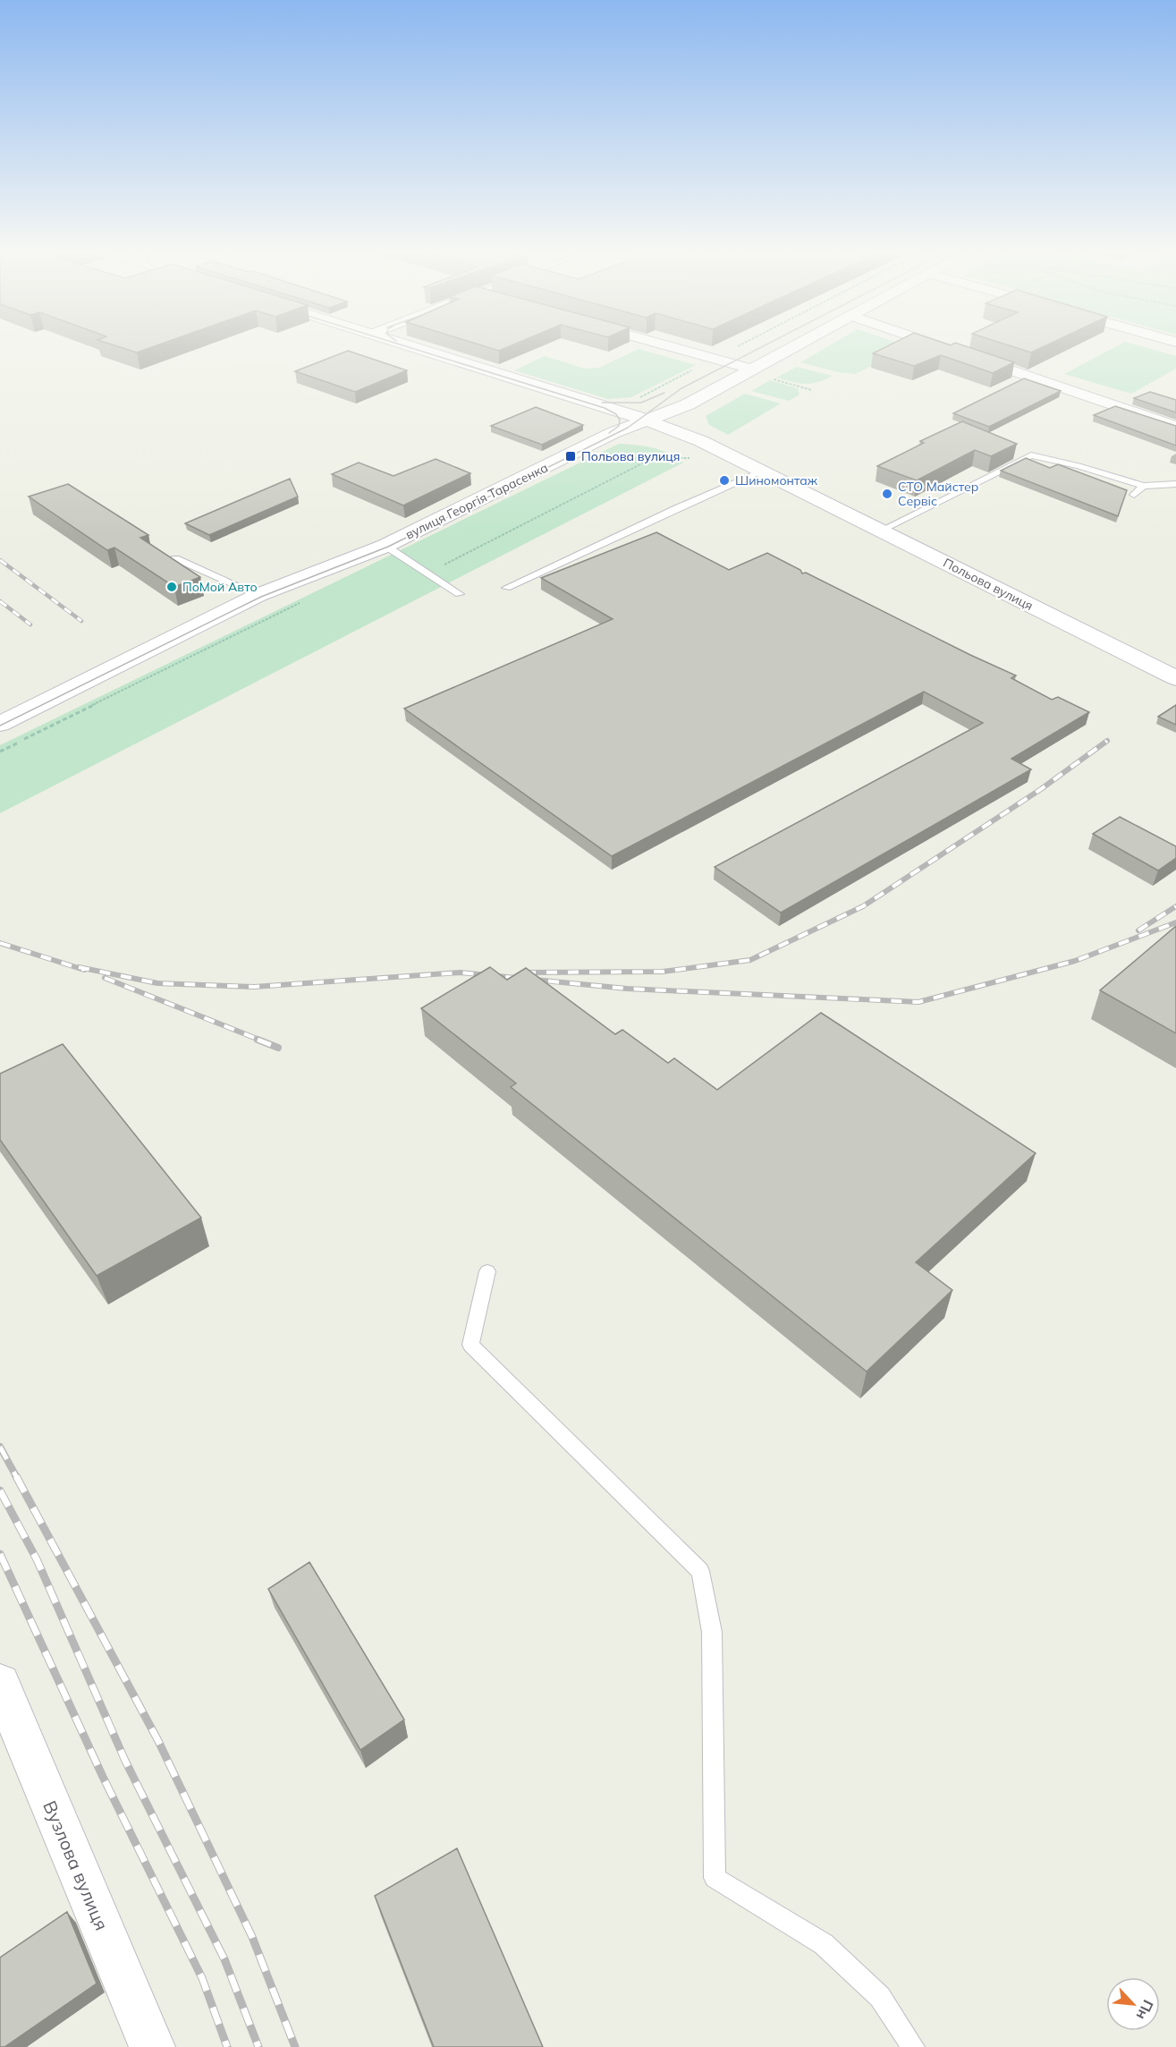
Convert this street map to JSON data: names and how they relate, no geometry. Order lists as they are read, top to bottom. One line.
{"streets":{"main road":["вулиця Георгія Тарасенка","Польова вулиця"],"street":["Вузлова вулиця"]},"crossings":[["вулиця Георгія Тарасенка","Польова вулиця"]],"places":{"transit":["Польова вулиця"],"other":["Шиномонтаж","СТО Майстер Сервіс","ПоМой Авто"]},"north":"bottom right"}
